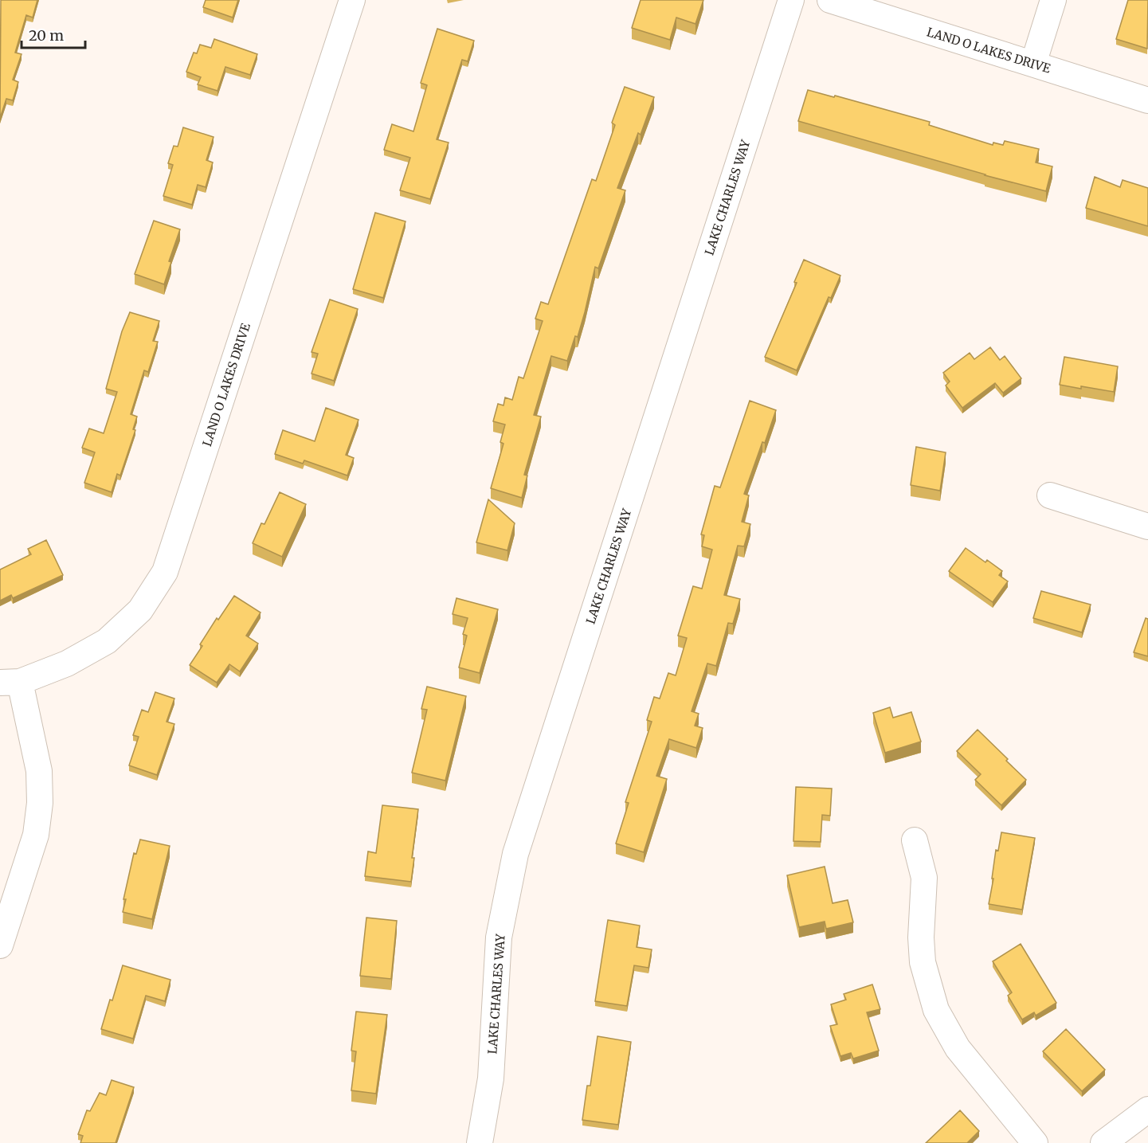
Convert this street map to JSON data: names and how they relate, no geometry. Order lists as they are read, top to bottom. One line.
{"streets":{"street":["LAND O LAKES DRIVE","LAKE CHARLES WAY"]},"scale_bar":"20 m"}
